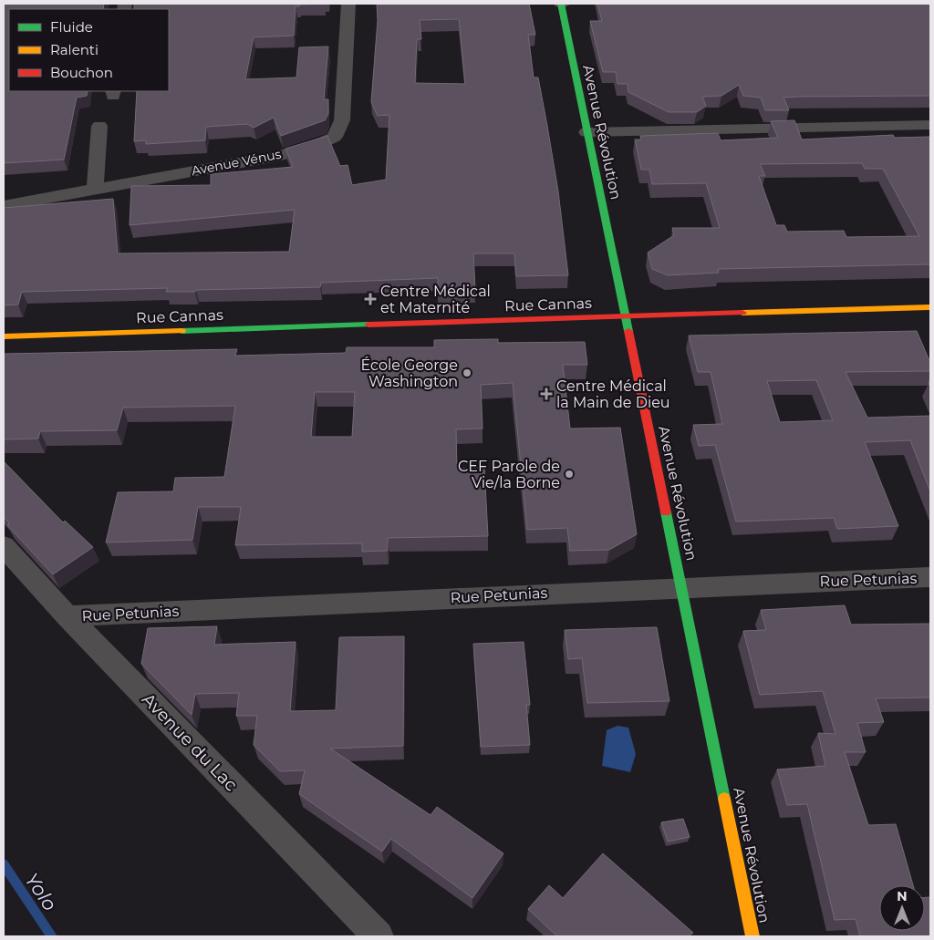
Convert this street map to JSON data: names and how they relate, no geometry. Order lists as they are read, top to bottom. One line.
{"streets":{"street":["Avenue Révolution","Avenue Vénus","Rue Cannas","Rue Petunias","Avenue du Lac"]},"crossings":[["Avenue Révolution","Rue Cannas"],["Avenue Révolution","Rue Petunias"],["Rue Petunias","Avenue du Lac"]],"water":["Yolo"],"places":{"health":["Centre Médical et Maternité","Centre Médical la Main de Dieu"],"other":["École George Washington","CEF Parole de Vie/la Borne"]},"legend":["Fluide","Ralenti","Bouchon"],"north":"top"}
